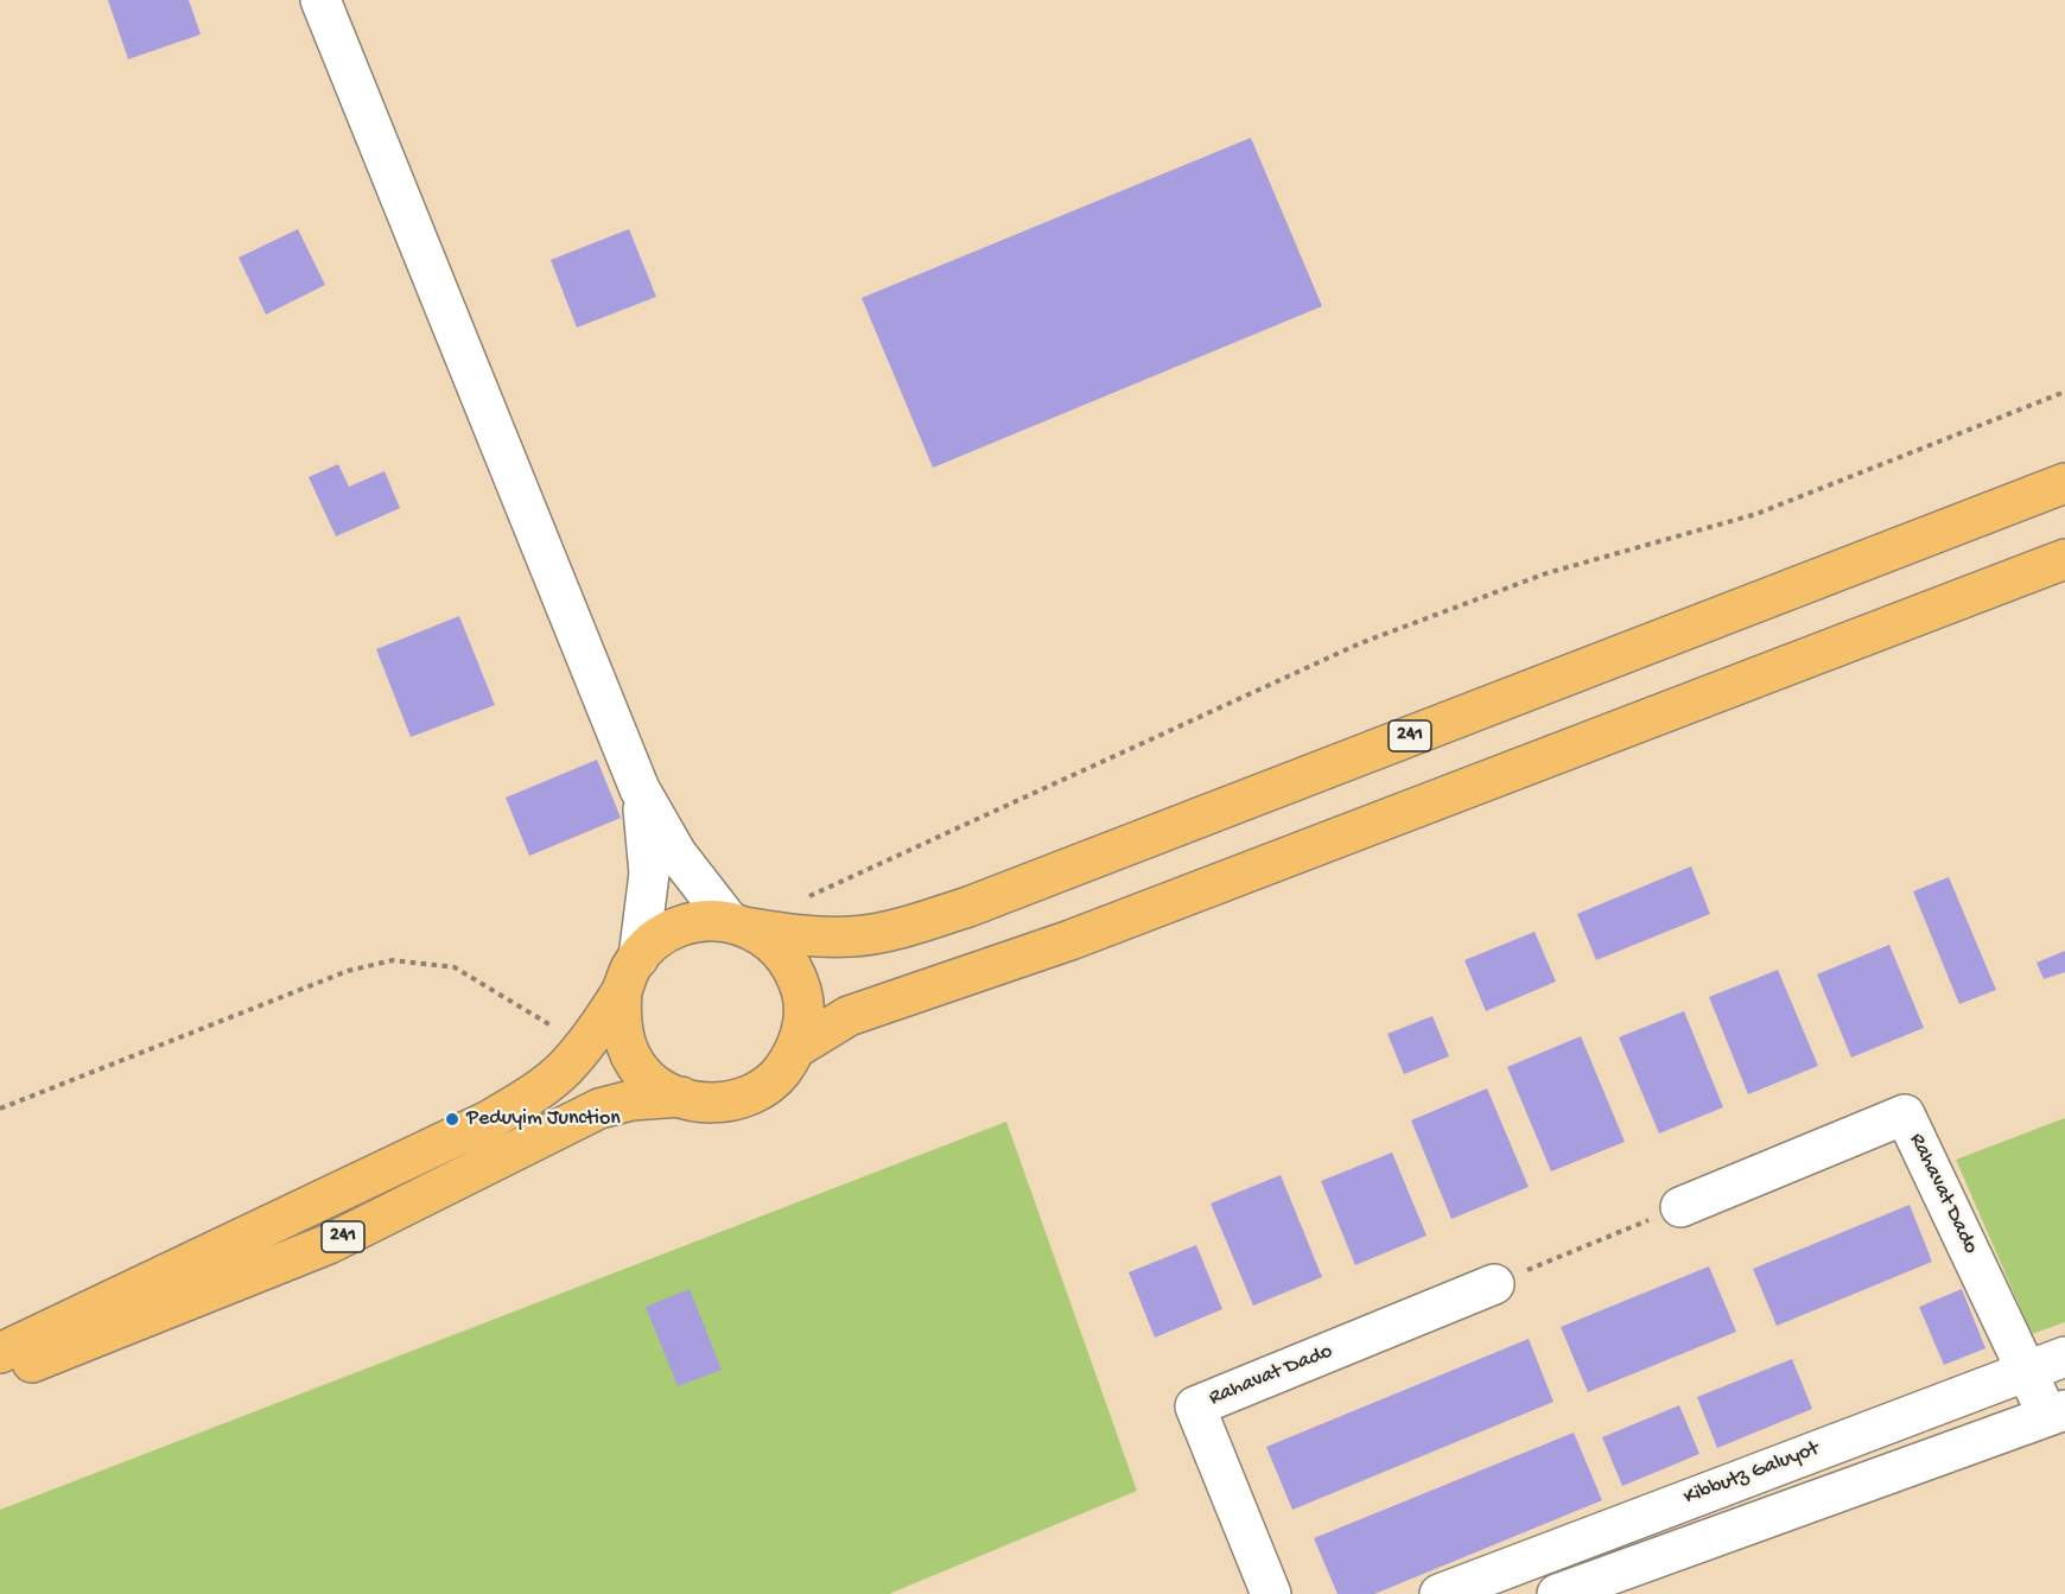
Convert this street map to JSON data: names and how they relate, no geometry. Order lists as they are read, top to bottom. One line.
{"streets":{"main road":["241"],"street":["Rahavat Dado","Kibbutz Galuyot"]},"crossings":[["Rahavat Dado","Kibbutz Galuyot"]],"places":["Peduyim Junction"]}
